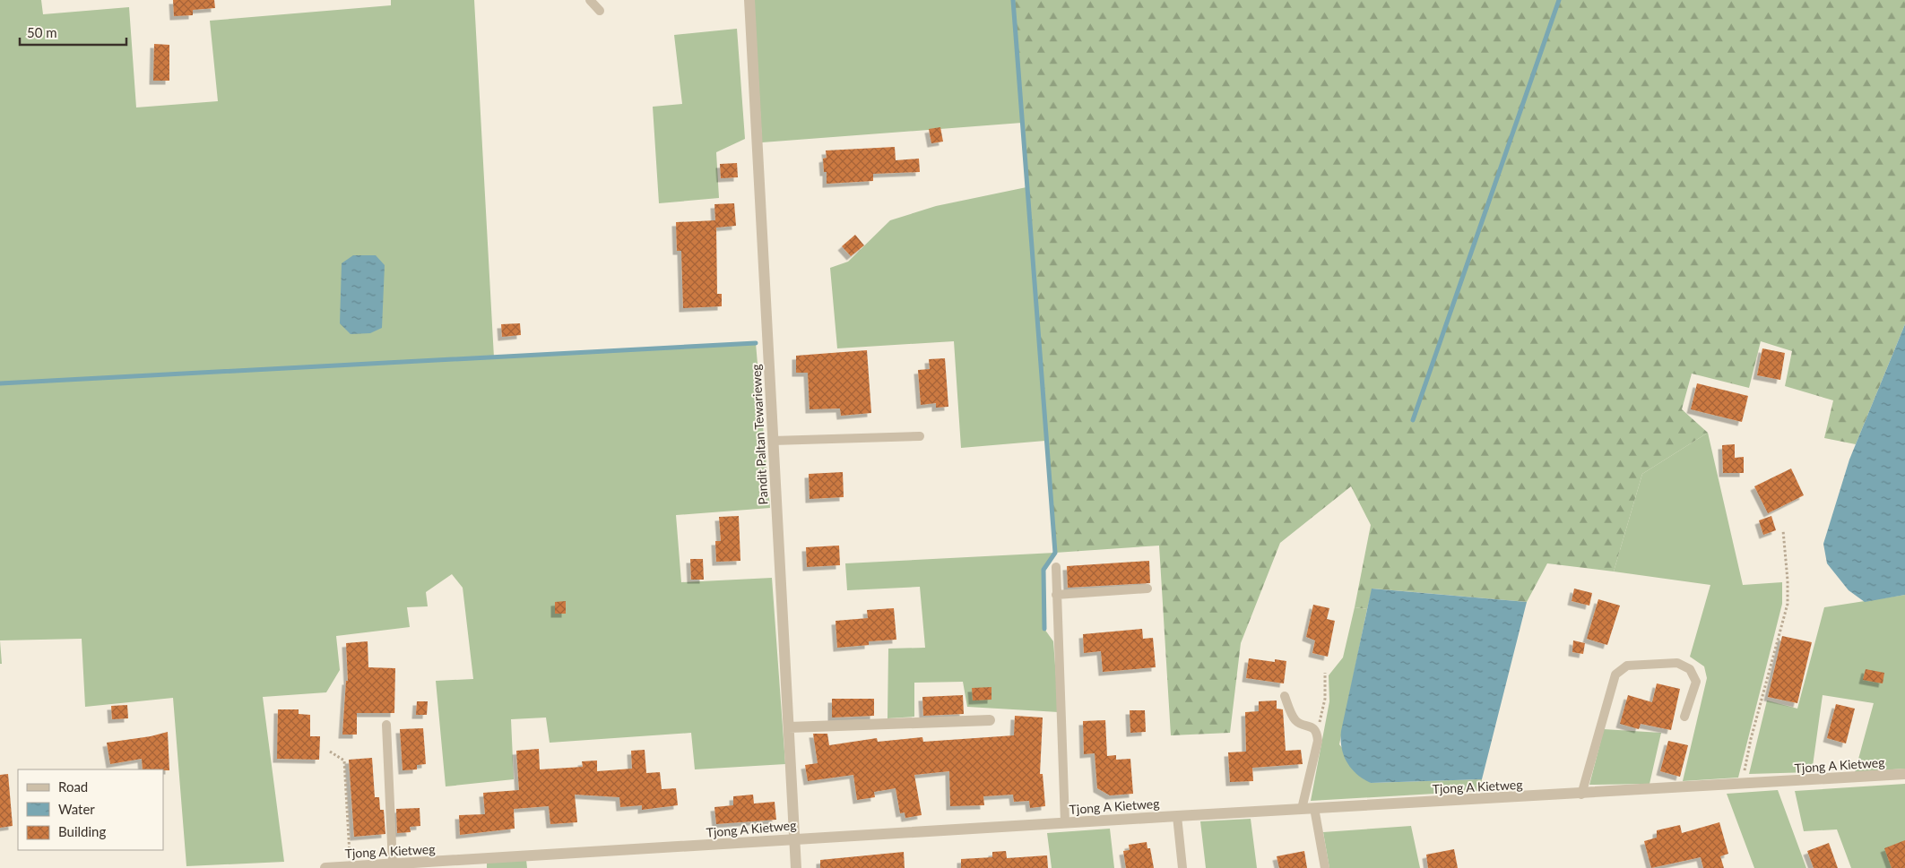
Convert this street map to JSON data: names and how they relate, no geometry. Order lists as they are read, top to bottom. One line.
{"streets":{"street":["Pandit Paltan Tewarieweg","Tjong A Kietweg"]},"crossings":[["Pandit Paltan Tewarieweg","Tjong A Kietweg"]],"legend":["Road","Water","Building"],"scale_bar":"50 m"}
